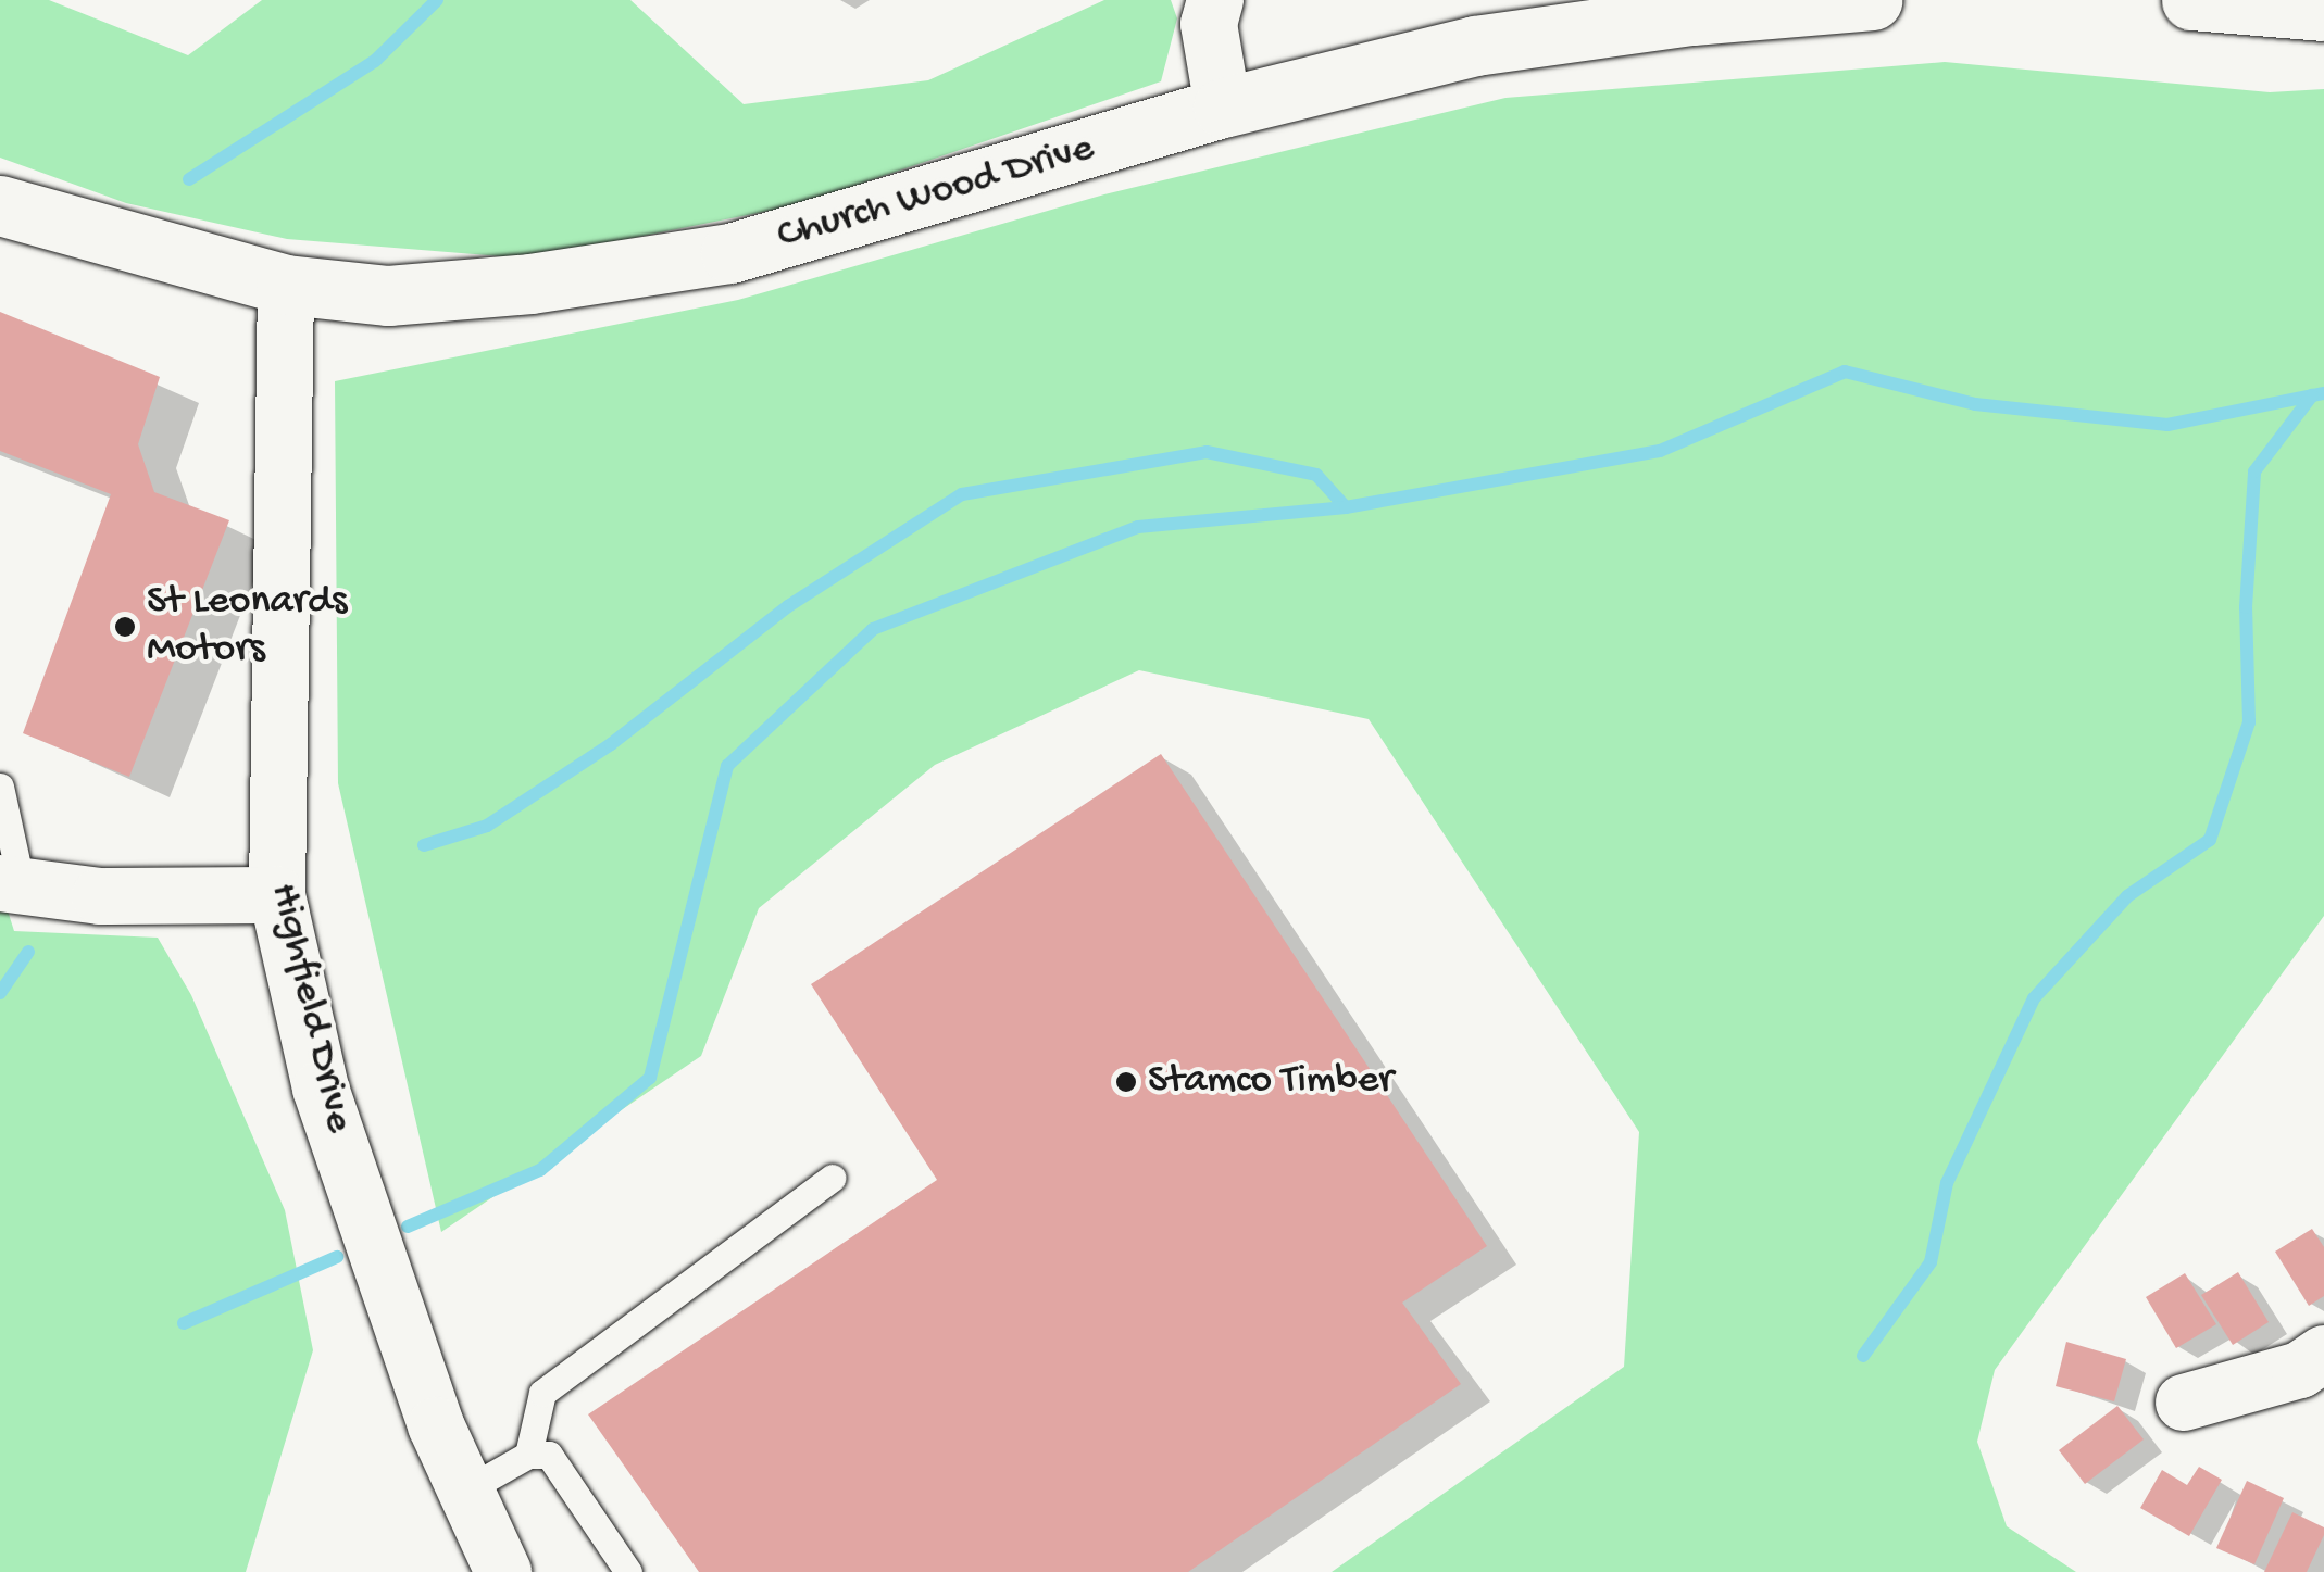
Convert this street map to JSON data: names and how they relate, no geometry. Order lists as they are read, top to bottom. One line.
{"streets":{"street":["Church Wood Drive","Highfield Drive"]},"crossings":[["Church Wood Drive","Highfield Drive"]],"places":["St Leonards Motors","Stamco Timber"]}
